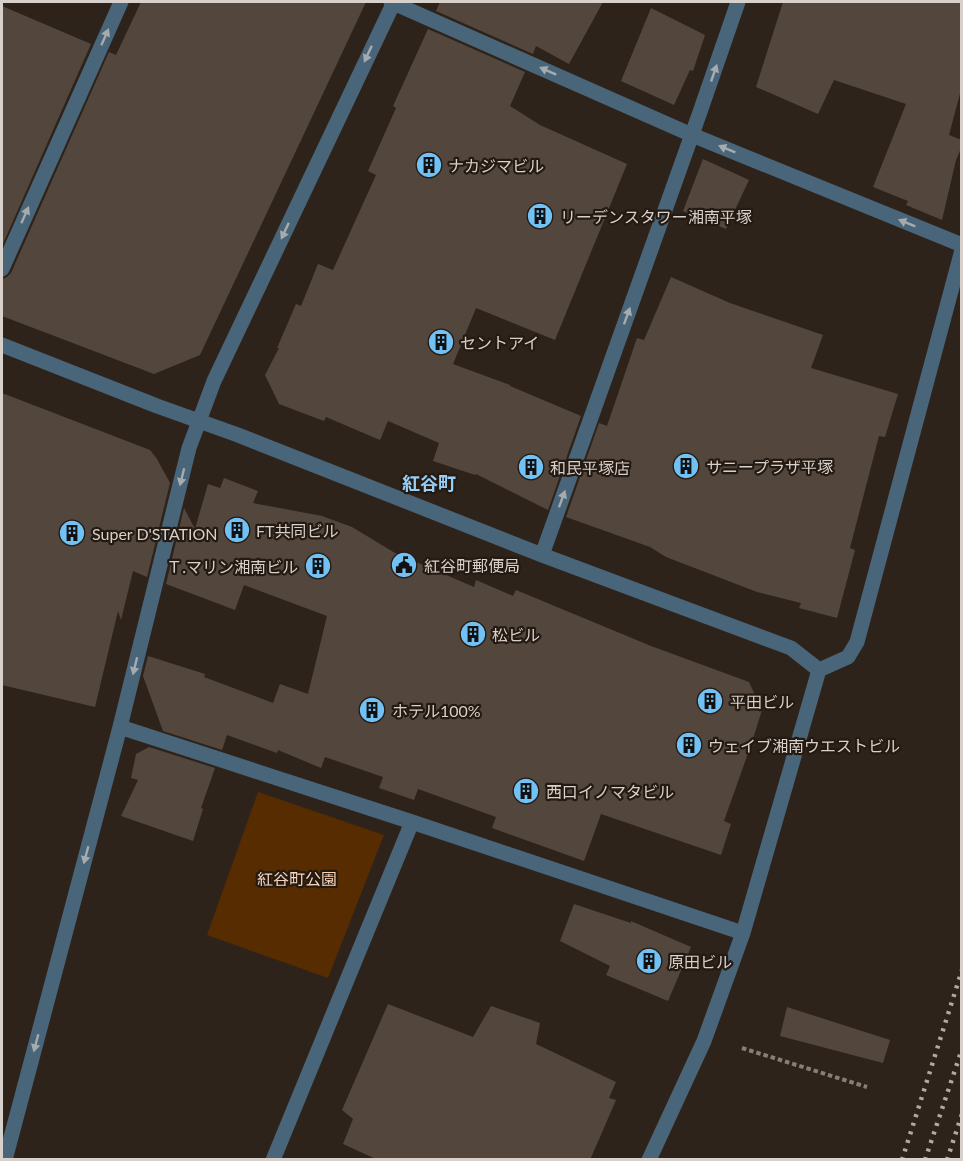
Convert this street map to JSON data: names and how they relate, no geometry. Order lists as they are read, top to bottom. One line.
{"districts":["紅谷町"],"parks":["紅谷町公園"],"places":{"building":["ナカジマビル","リーデンスタワー湘南平塚","セントアイ","サニープラザ平塚","和民平塚店","FT共同ビル","Super D'STATION","Ｔ.マリン湘南ビル","松ビル","平田ビル","ホテル100%","ウェイブ湘南ウエストビル","西口イノマタビル","原田ビル"],"public building":["紅谷町郵便局"]}}
